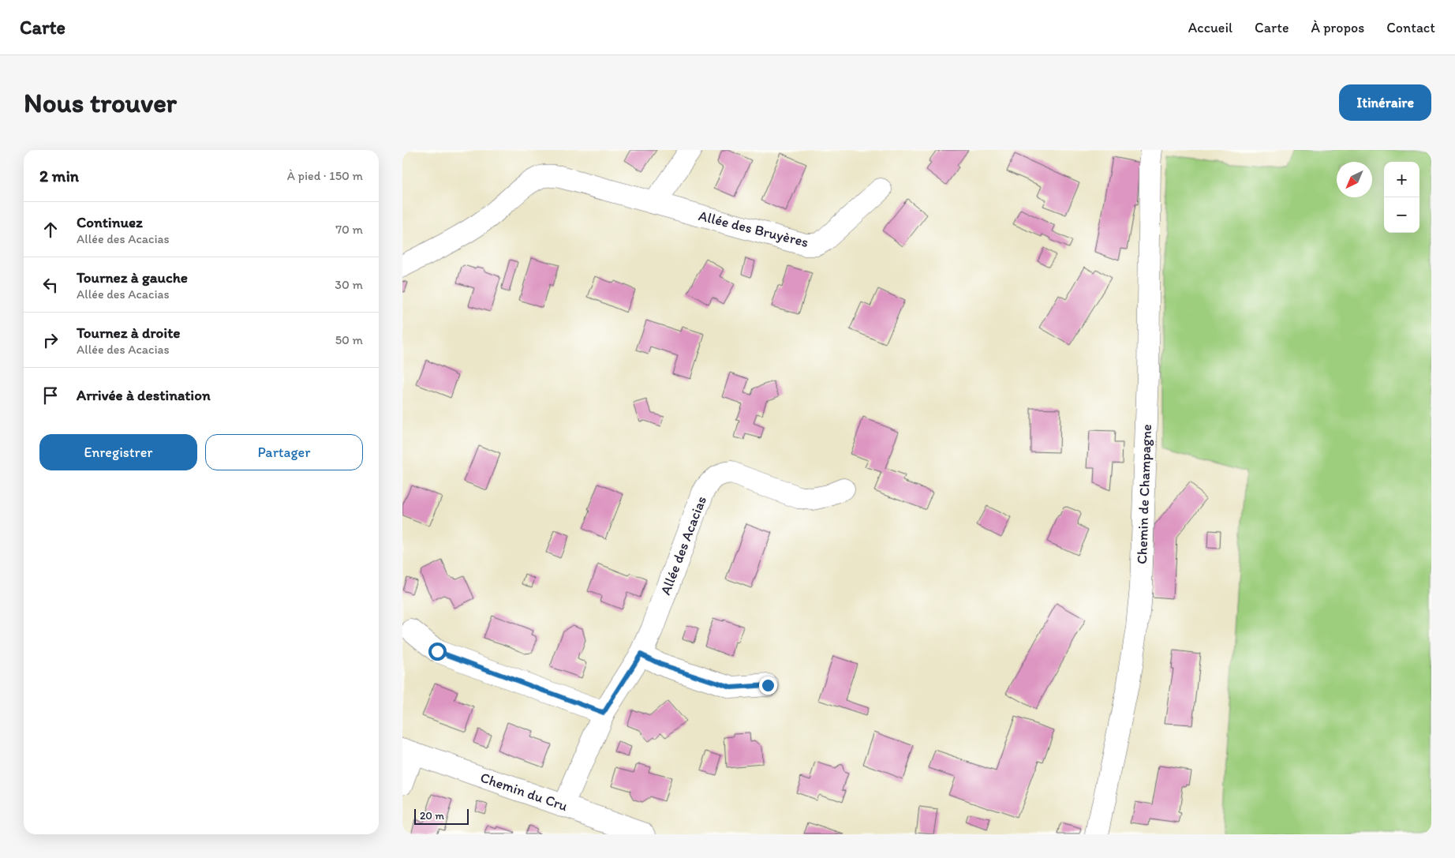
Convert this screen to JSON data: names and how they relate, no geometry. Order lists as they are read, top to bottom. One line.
{"streets":{"street":["Allée des Bruyères","Chemin de Champagne","Allée des Acacias","Chemin du Cru"]},"crossings":[["Allée des Acacias","Chemin du Cru"]],"scale_bar":"20 m","north":"bottom left","page":{"header":"Carte","nav":["Accueil","Carte","À propos","Contact"],"buttons":["Itinéraire",["Enregistrer","Partager"]],"title":"Nous trouver","heading":["2 min","À pied · 150 m"],"map_buttons":["+","−"],"list":[["Continuez","Allée des Acacias","70 m"],["Tournez à gauche","Allée des Acacias","30 m"],["Tournez à droite","Allée des Acacias","50 m"],"Arrivée à destination"],"scale":"20 m"}}
